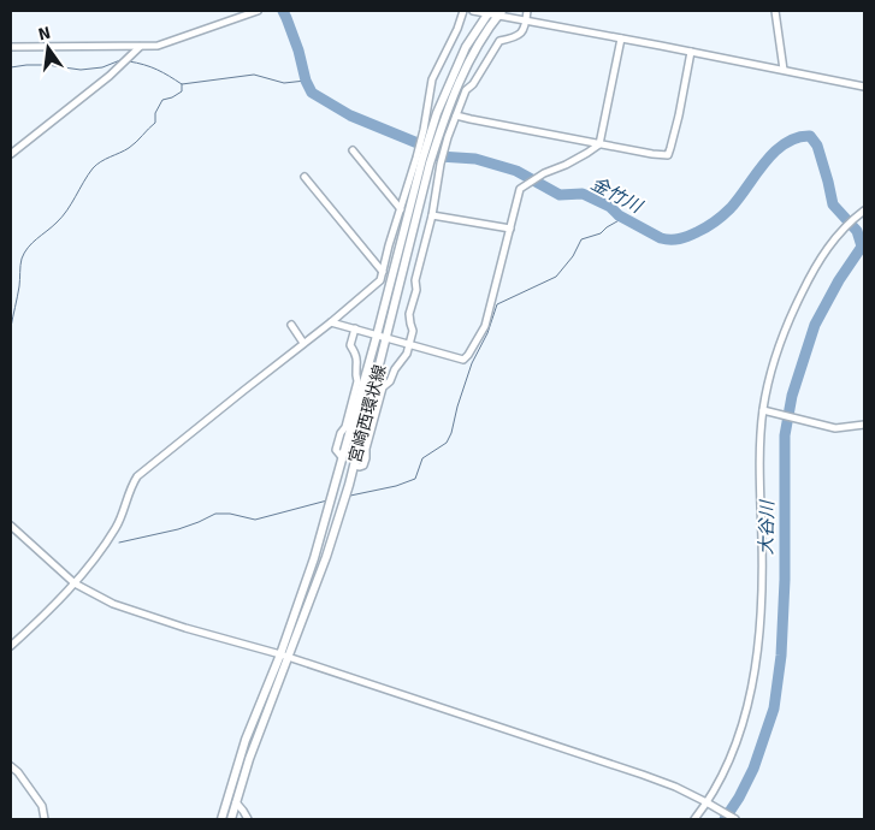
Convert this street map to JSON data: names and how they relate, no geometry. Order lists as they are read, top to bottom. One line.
{"streets":{"main road":["宮崎西環状線"]},"water":["金竹川","大谷川"],"north":"top"}
